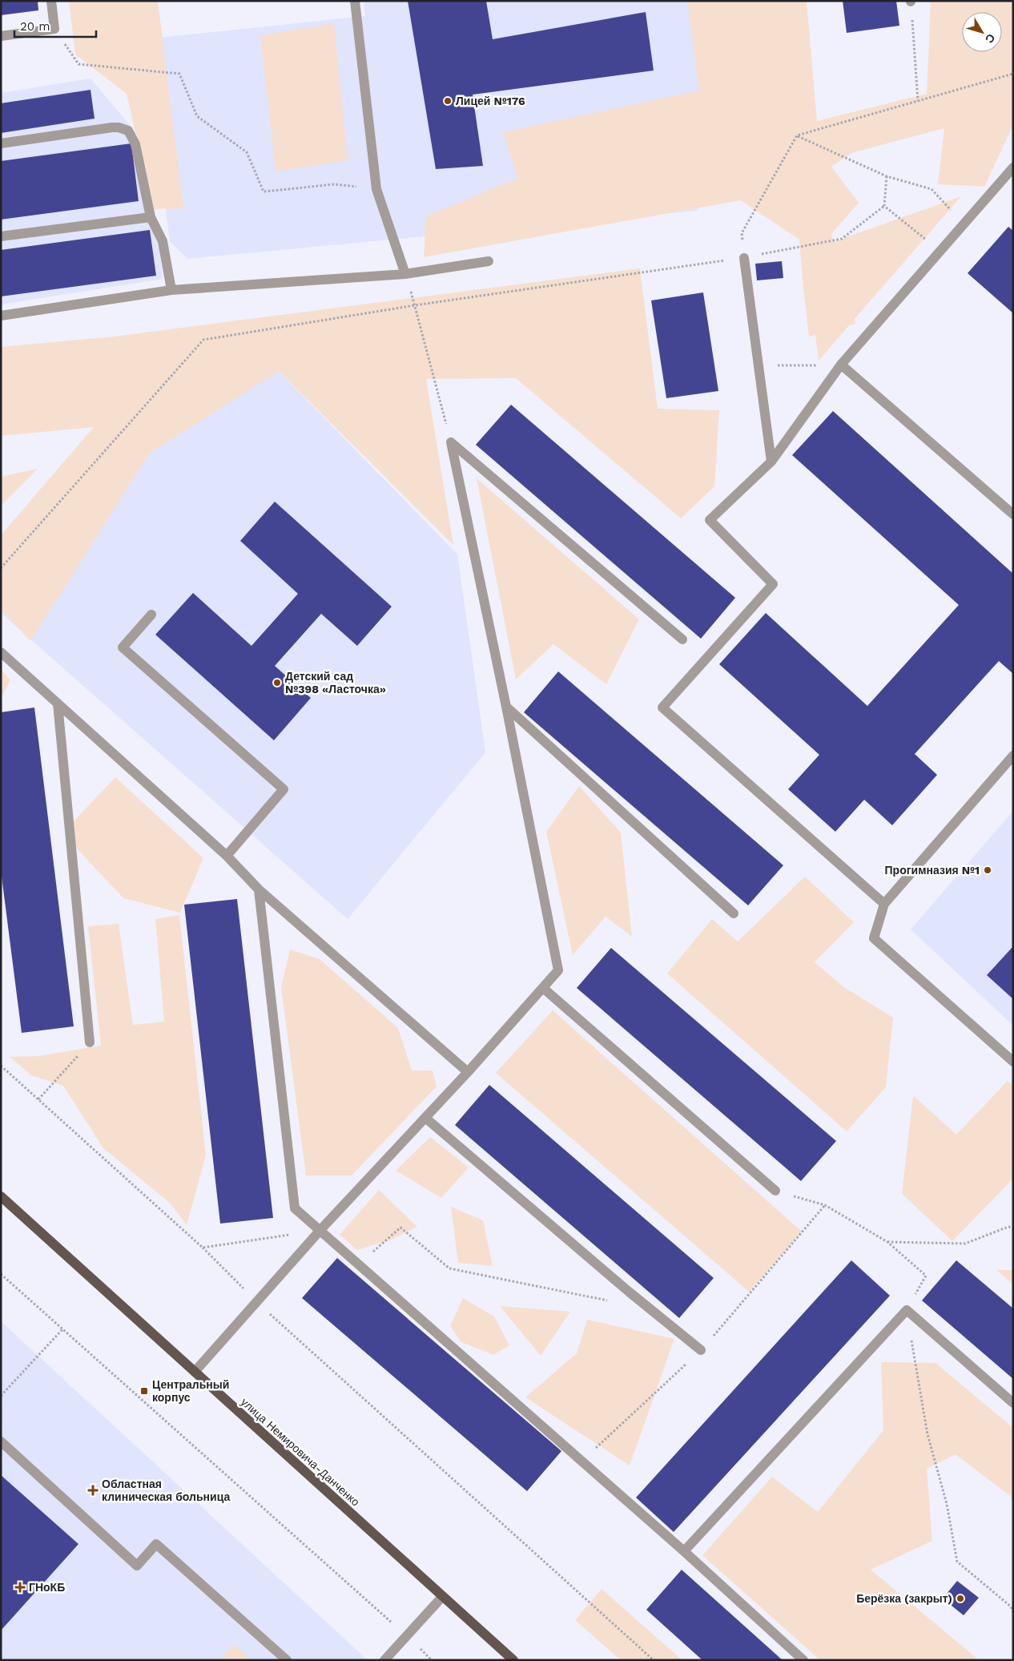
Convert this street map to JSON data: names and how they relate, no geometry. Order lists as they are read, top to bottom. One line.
{"streets":{"main road":["улица Немировича-Данченко"]},"places":{"other":["Лицей №176","Детский сад №398 «Ласточка»","Прогимназия №1","Берёзка (закрыт)"],"transit":["Центральный корпус"],"health":["Областная клиническая больница","ГНоКБ"]},"scale_bar":"20 m","north":"bottom right"}
